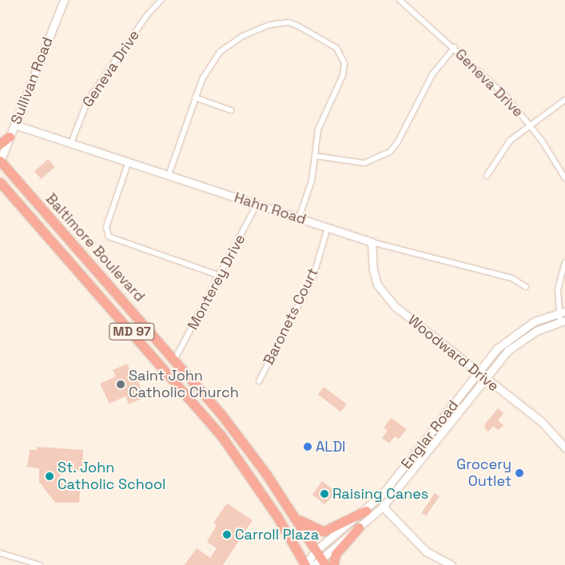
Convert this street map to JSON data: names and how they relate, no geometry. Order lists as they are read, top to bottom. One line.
{"streets":{"highway":["Baltimore Boulevard","MD 97"],"street":["Geneva Drive","Sullivan Road","Hahn Road","Monterey Drive","Baronets Court","Woodward Drive","Englar Road"]},"crossings":[["Geneva Drive","Hahn Road"],["Sullivan Road","Hahn Road"],["Sullivan Road","Baltimore Boulevard"],["Hahn Road","Monterey Drive"],["Hahn Road","Baronets Court"],["Hahn Road","Woodward Drive"],["Baltimore Boulevard","Monterey Drive"],["Baltimore Boulevard","Englar Road"],["Woodward Drive","Englar Road"]],"places":["Saint John Catholic Church","ALDI","Grocery Outlet","St. John Catholic School","Raising Canes","Carroll Plaza"]}
